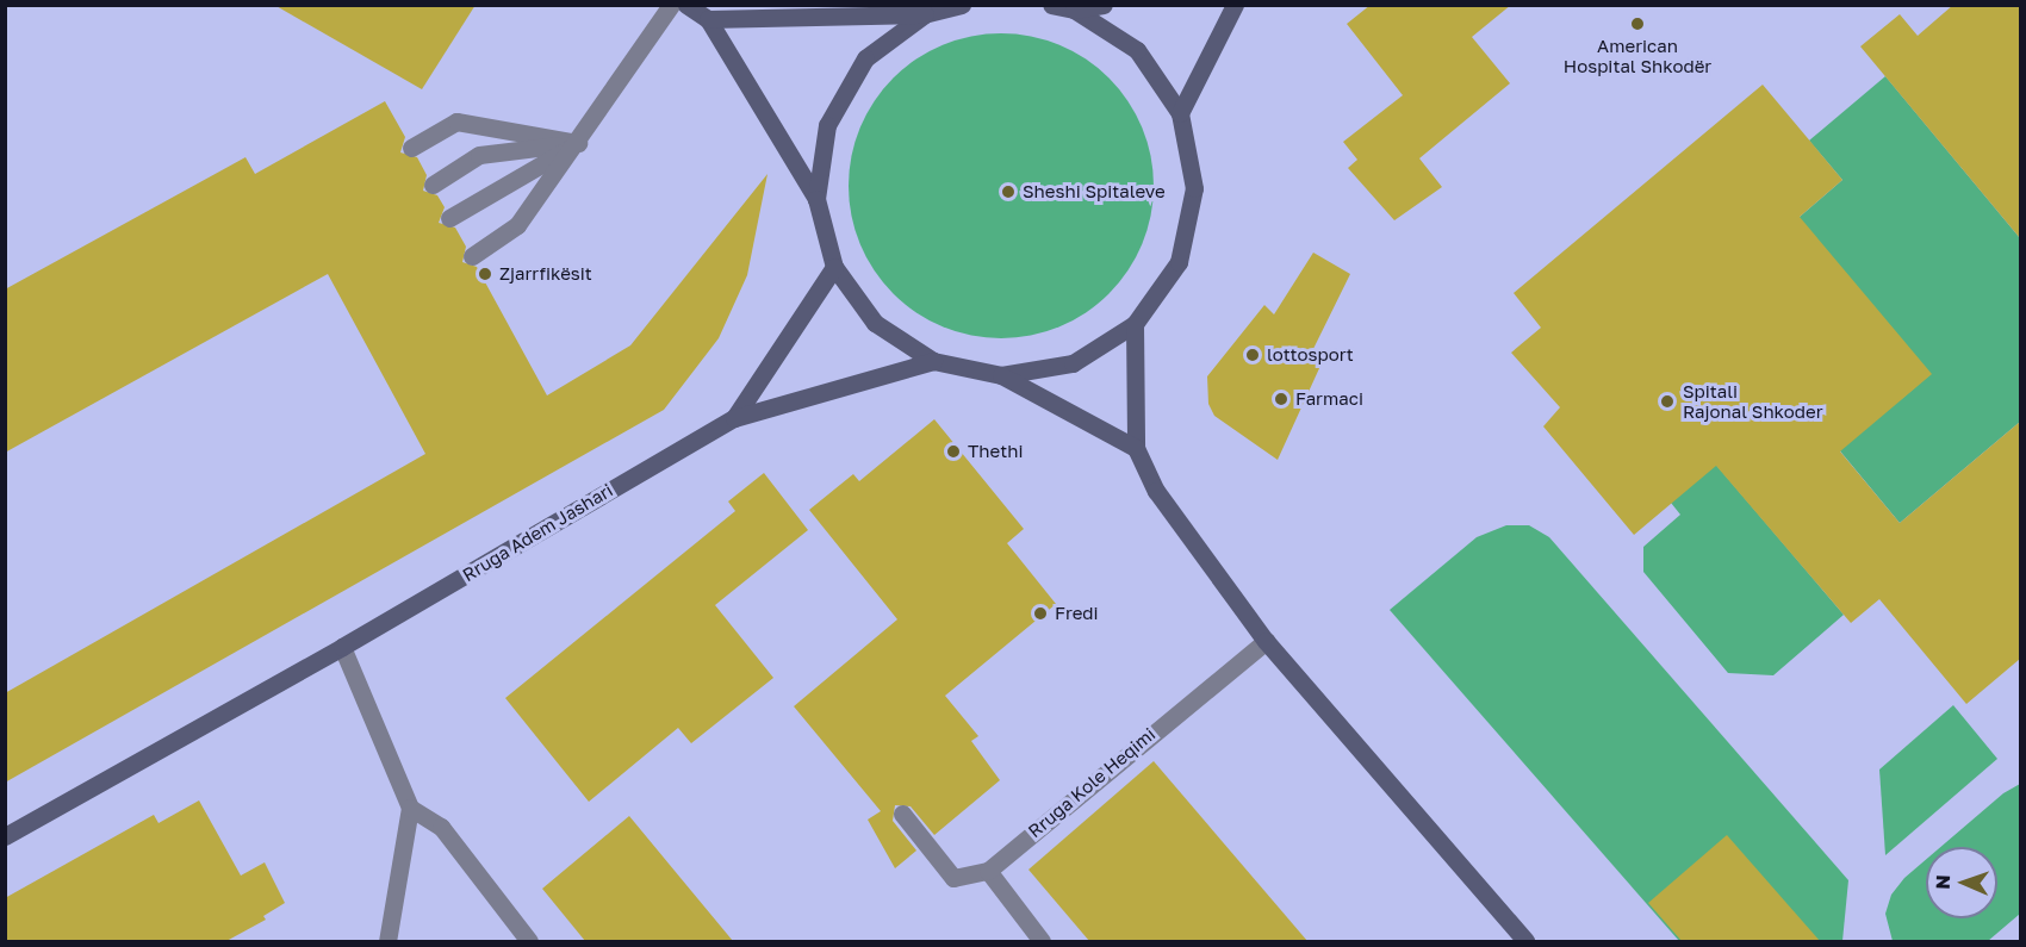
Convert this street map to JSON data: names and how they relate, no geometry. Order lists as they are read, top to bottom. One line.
{"streets":{"main road":["Rruga Adem Jashari"],"street":["Rruga Kole Heqimi"]},"places":["American Hospital Shkodër","Sheshi Spitaleve","Zjarrfikësit","lottosport","Farmaci","Spitali Rajonal Shkoder","Thethi","Fredi"],"north":"left"}
